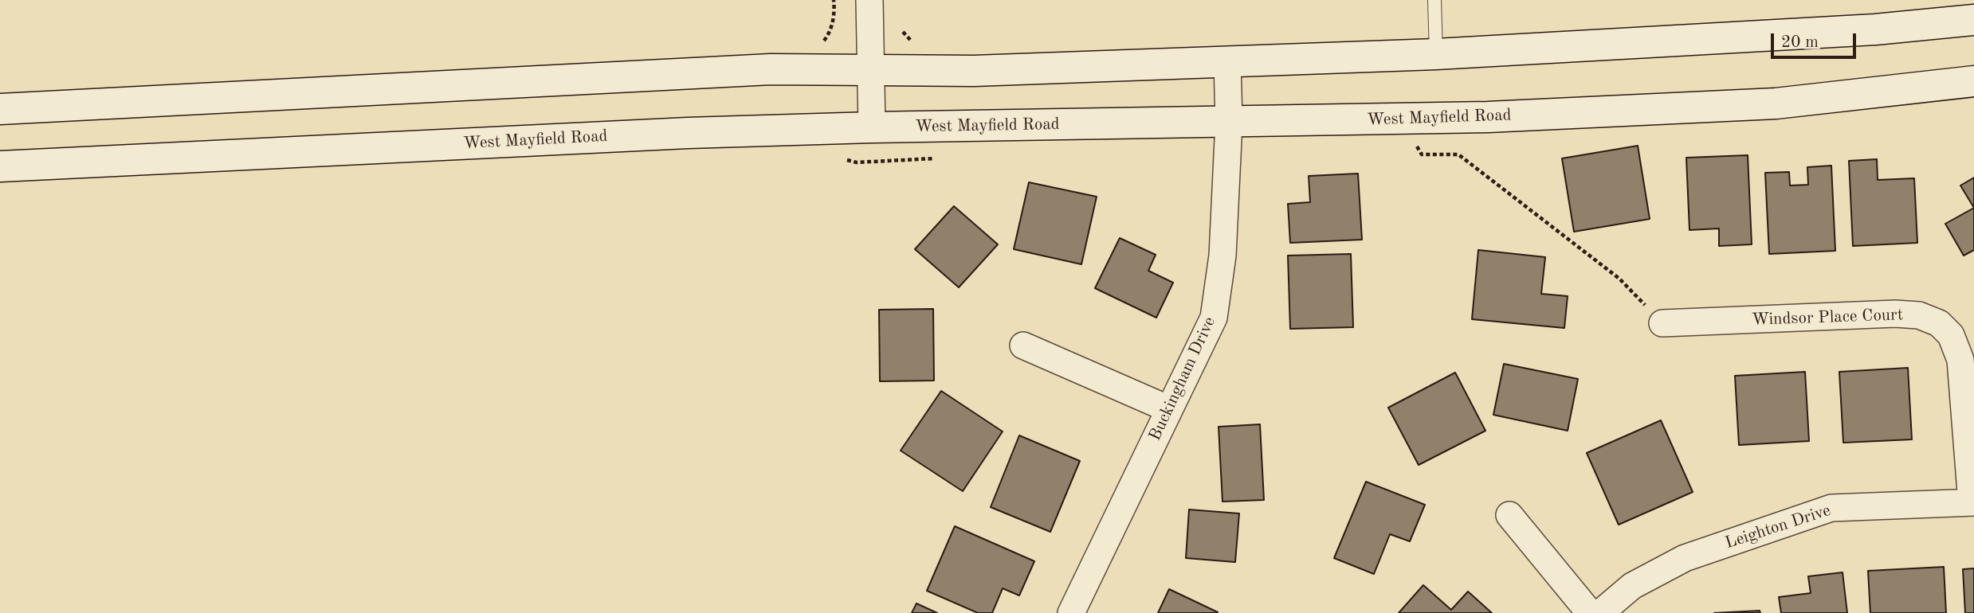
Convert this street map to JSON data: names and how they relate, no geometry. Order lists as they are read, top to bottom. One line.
{"streets":{"main road":["West Mayfield Road"],"street":["Windsor Place Court","Buckingham Drive","Leighton Drive"]},"crossings":[["West Mayfield Road","Buckingham Drive"],["Windsor Place Court","Leighton Drive"]],"scale_bar":"20 m"}
